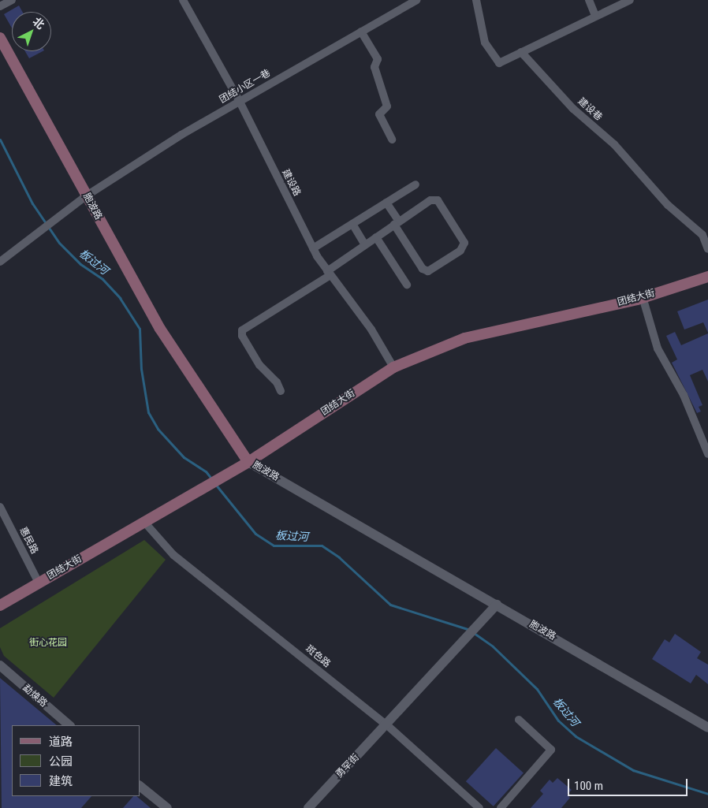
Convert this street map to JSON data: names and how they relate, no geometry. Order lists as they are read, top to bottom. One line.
{"streets":{"main road":["胞波路","团结大街"],"street":["团结小区一巷","建设巷","建设路","惠民路","斑色路","勐焕路","勇罕街"]},"crossings":[["团结小区一巷","建设路"],["团结小区一巷","胞波路"],["建设路","团结大街"],["胞波路","团结大街"],["胞波路","勇罕街"],["团结大街","惠民路"],["团结大街","斑色路"],["斑色路","勇罕街"]],"water":["板过河"],"parks":["街心花园"],"legend":["道路","公园","建筑"],"scale_bar":"100 m","north":"top right"}
